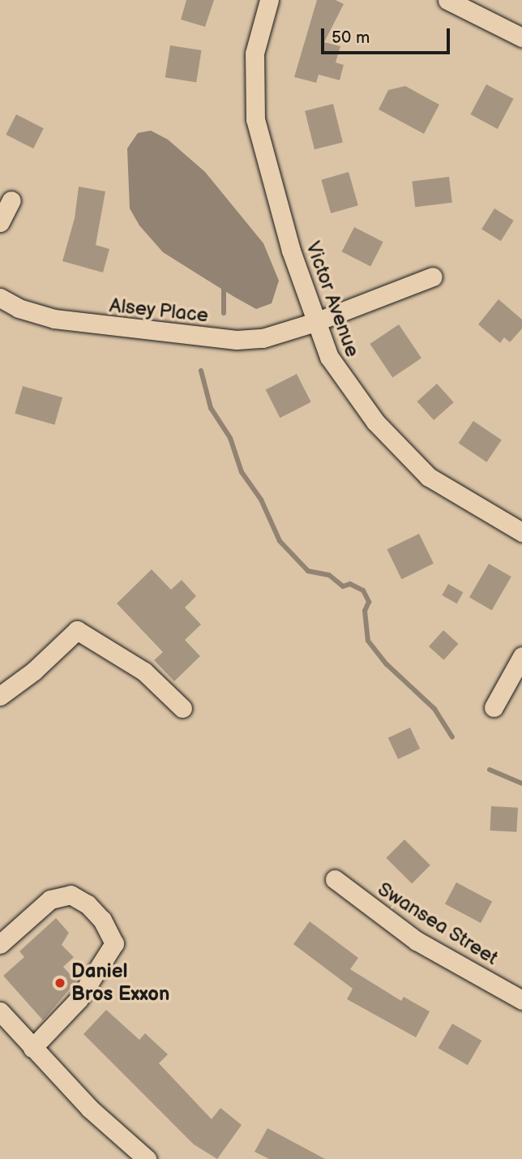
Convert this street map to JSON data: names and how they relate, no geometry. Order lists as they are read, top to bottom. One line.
{"streets":{"street":["Victor Avenue","Alsey Place","Swansea Street"]},"crossings":[["Victor Avenue","Alsey Place"]],"places":["Daniel Bros Exxon"],"scale_bar":"50 m"}
